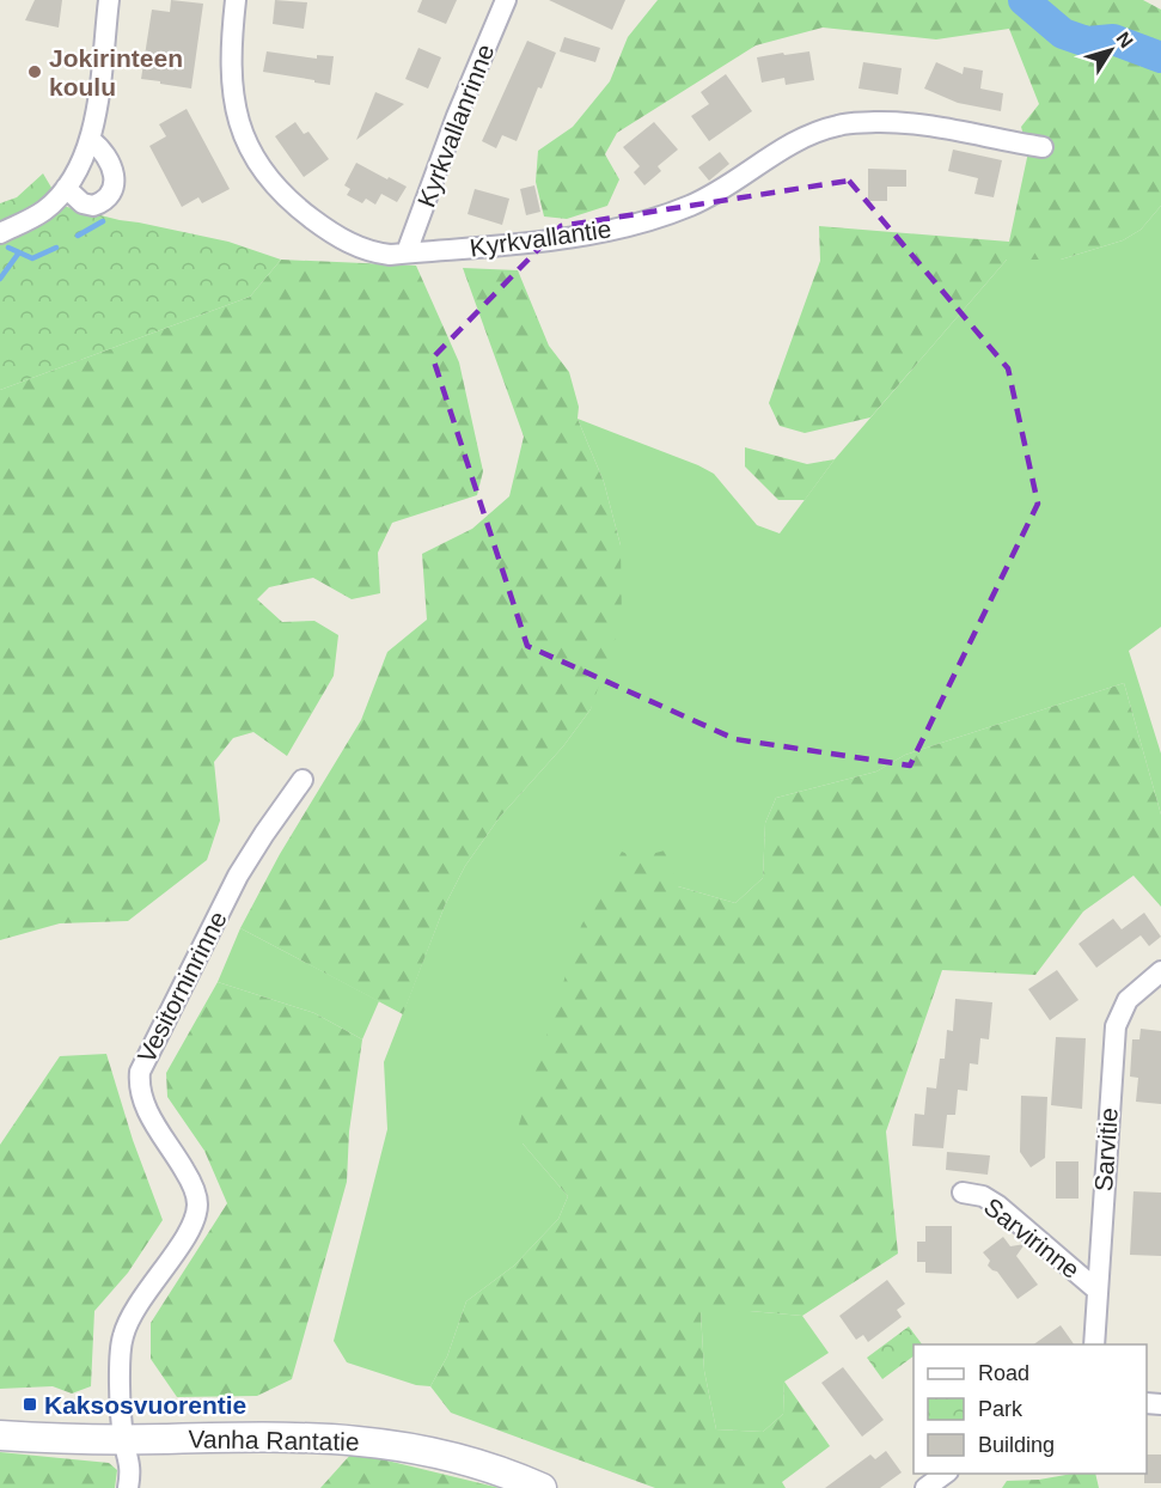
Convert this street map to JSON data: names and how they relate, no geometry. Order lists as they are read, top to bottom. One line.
{"streets":{"main road":["Vanha Rantatie"],"street":["Kyrkvallanrinne","Kyrkvallantie","Vesitorninrinne","Sarvitie","Sarvirinne"]},"crossings":[["Kyrkvallanrinne","Kyrkvallantie"],["Vesitorninrinne","Vanha Rantatie"],["Sarvitie","Sarvirinne"]],"places":{"other":["Jokirinteen koulu"],"transit":["Kaksosvuorentie"]},"legend":["Road","Park","Building"],"north":"top right"}
